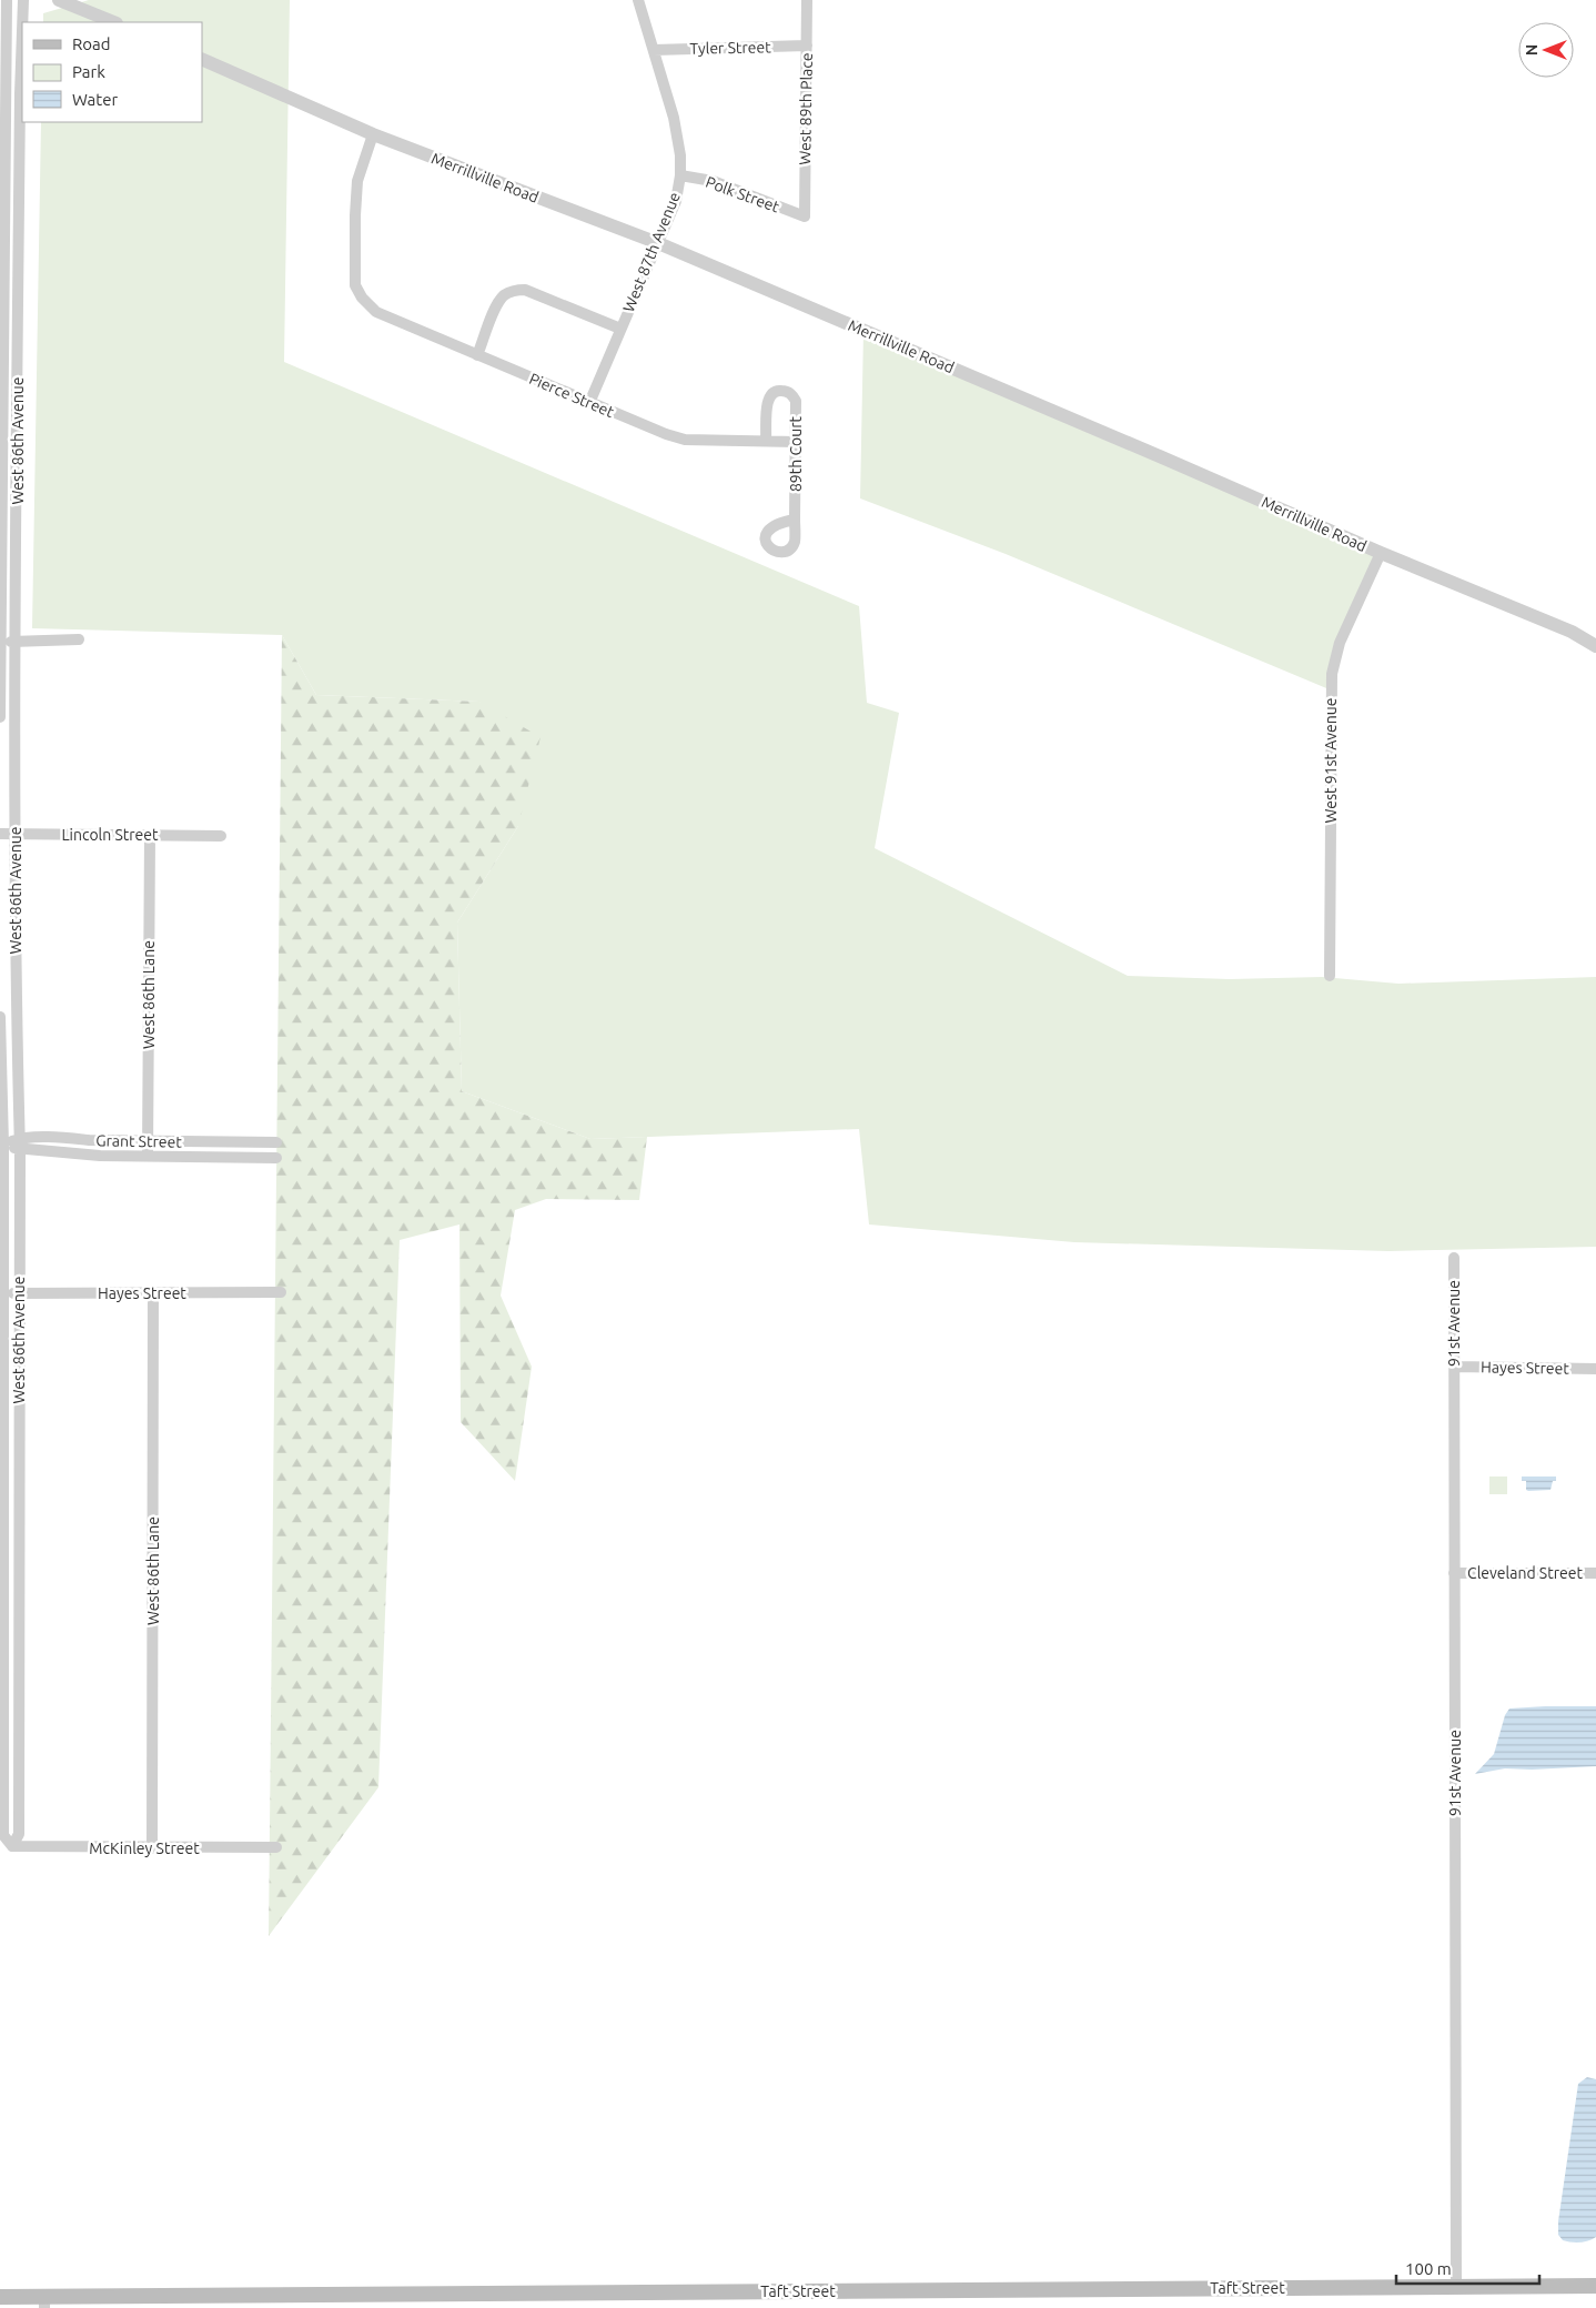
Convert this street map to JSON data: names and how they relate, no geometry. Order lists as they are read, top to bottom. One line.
{"streets":{"main road":["Taft Street"],"street":["Tyler Street","West 89th Place","Merrillville Road","Polk Street","West 87th Avenue","Pierce Street","West 86th Avenue","89th Court","West 91st Avenue","Lincoln Street","West 86th Lane","Grant Street","Hayes Street","91st Avenue","Cleveland Street","McKinley Street"]},"crossings":[["Tyler Street","West 89th Place"],["Tyler Street","West 87th Avenue"],["West 89th Place","Polk Street"],["Merrillville Road","West 87th Avenue"],["Merrillville Road","Pierce Street"],["Merrillville Road","West 91st Avenue"],["Polk Street","West 87th Avenue"],["West 87th Avenue","Pierce Street"],["Pierce Street","89th Court"],["West 86th Avenue","Lincoln Street"],["West 86th Avenue","Grant Street"],["West 86th Avenue","Hayes Street"],["West 86th Avenue","McKinley Street"],["Lincoln Street","West 86th Lane"],["West 86th Lane","Grant Street"],["West 86th Lane","Hayes Street"],["West 86th Lane","McKinley Street"],["Hayes Street","91st Avenue"],["91st Avenue","Cleveland Street"],["91st Avenue","Taft Street"]],"legend":["Road","Park","Water"],"scale_bar":"100 m","north":"left"}
